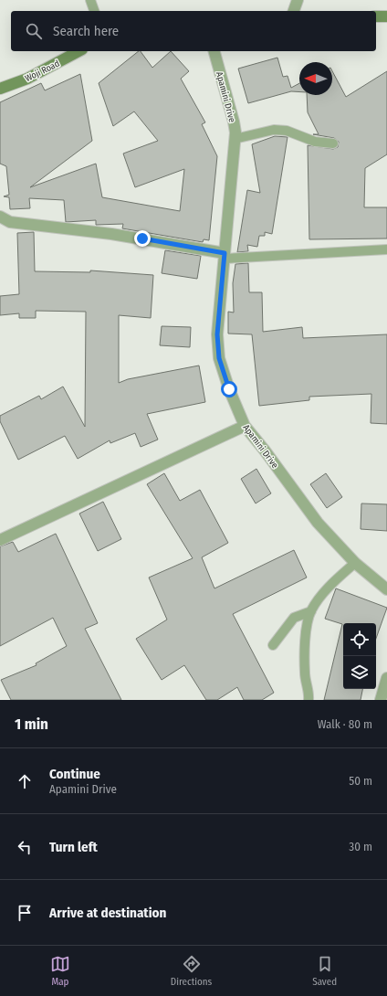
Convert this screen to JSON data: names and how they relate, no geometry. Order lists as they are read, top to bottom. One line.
{"streets":{"main road":["Woji Road"],"street":["Apamini Drive"]},"north":"left","page":{"search":"Search here","heading":["1 min","Walk · 80 m"],"list":[["Continue","Apamini Drive","50 m"],["Turn left","30 m"],"Arrive at destination"],"nav":["Map","Directions","Saved"]}}
